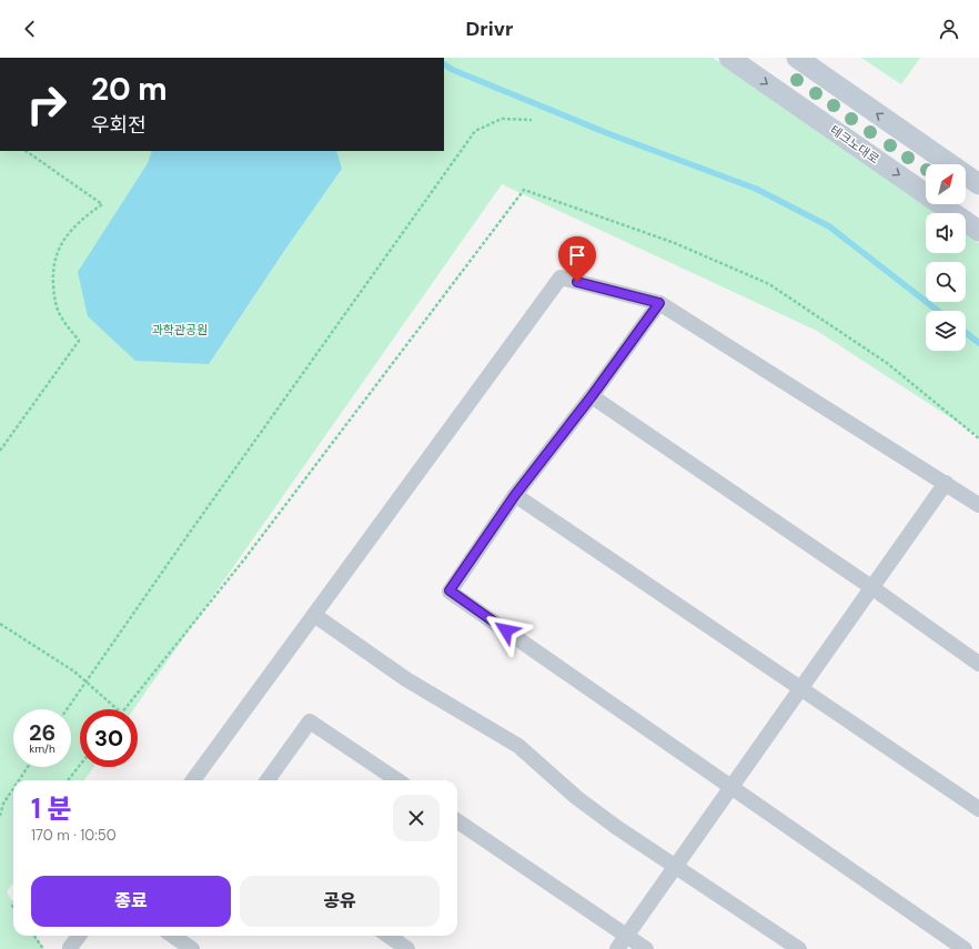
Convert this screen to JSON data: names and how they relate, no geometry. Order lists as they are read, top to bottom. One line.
{"streets":{"main road":["테크노대로"]},"parks":["과학관공원"],"north":"top right","page":{"header":"Drivr","turn":["20 m","우회전"],"speed":"26 km/h","limit":"30","heading":["1 분","170 m · 10:50"],"buttons":["종료","공유"]}}
